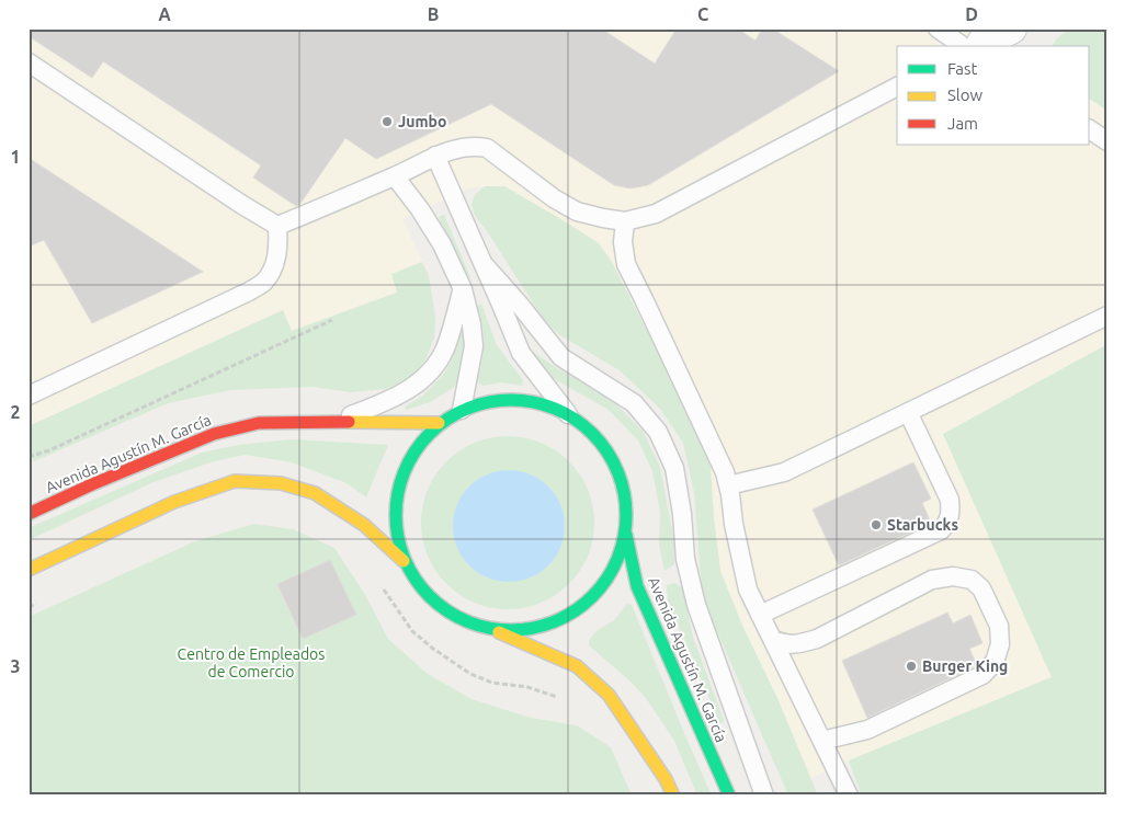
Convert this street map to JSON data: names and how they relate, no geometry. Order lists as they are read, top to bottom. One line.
{"streets":{"main road":["Avenida Agustín M. García"]},"parks":["Centro de Empleados de Comercio"],"places":["Jumbo","Starbucks","Burger King"],"legend":["Fast","Slow","Jam"],"grid":{"columns":["A","B","C","D"],"rows":["1","2","3"]}}
